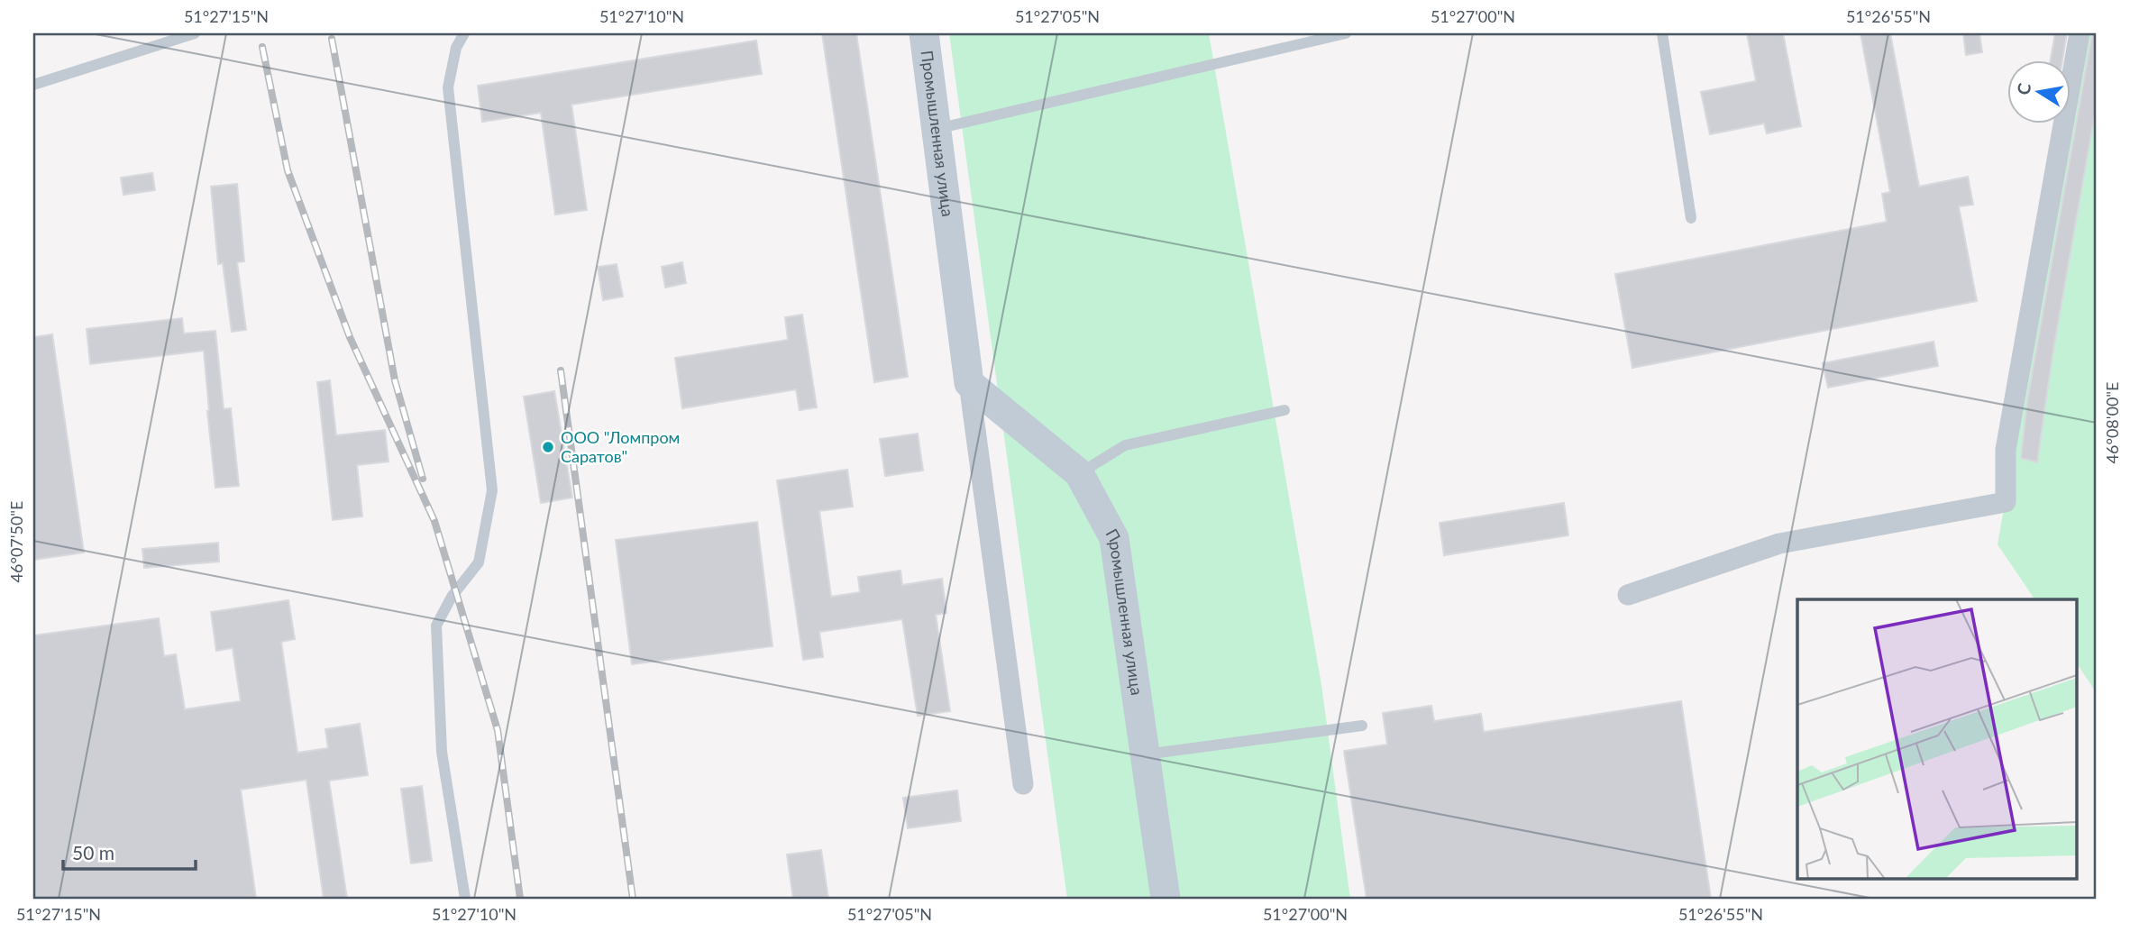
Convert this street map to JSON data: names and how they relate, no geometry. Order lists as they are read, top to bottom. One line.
{"streets":{"street":["Промышленная улица"]},"places":["ООО \"Ломпром Саратов\""],"scale_bar":"50 m","north":"left","coordinates":["51°27'15\"N","51°27'10\"N","51°27'05\"N","51°27'00\"N","51°26'55\"N","46°08'00\"E","46°07'50\"E"]}
